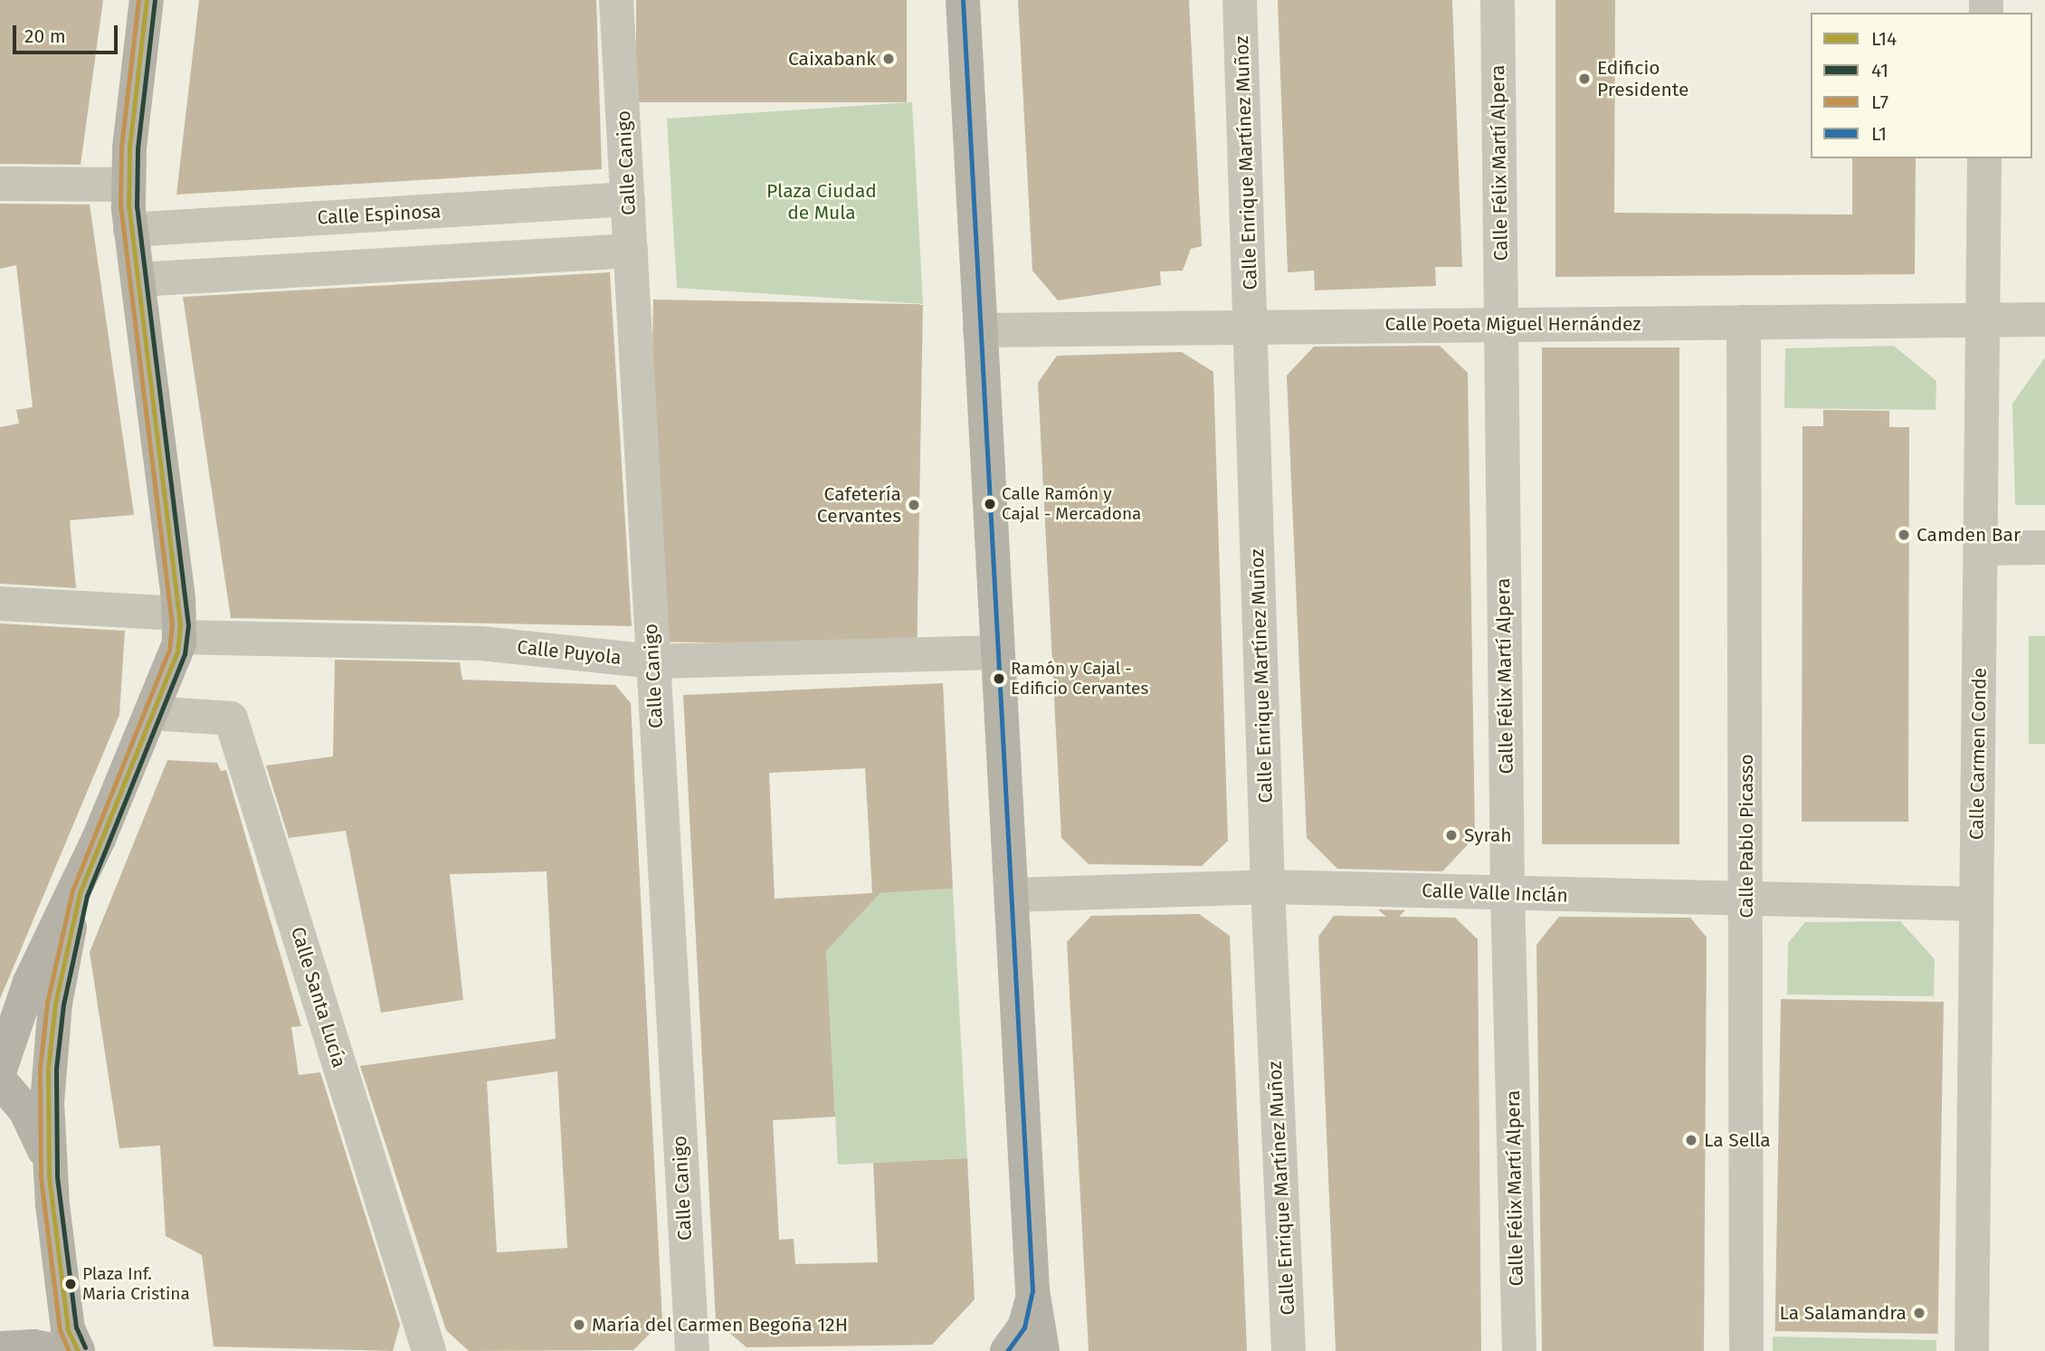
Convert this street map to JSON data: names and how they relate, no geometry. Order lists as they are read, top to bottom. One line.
{"streets":{"street":["Calle Canigo","Calle Enrique Martínez Muñoz","Calle Félix Martí Alpera","Calle Espinosa","Calle Poeta Miguel Hernández","Calle Puyola","Calle Carmen Conde","Calle Pablo Picasso","Calle Valle Inclán","Calle Santa Lucía"]},"crossings":[["Calle Canigo","Calle Espinosa"],["Calle Canigo","Calle Puyola"],["Calle Enrique Martínez Muñoz","Calle Poeta Miguel Hernández"],["Calle Enrique Martínez Muñoz","Calle Valle Inclán"],["Calle Félix Martí Alpera","Calle Poeta Miguel Hernández"],["Calle Félix Martí Alpera","Calle Valle Inclán"],["Calle Poeta Miguel Hernández","Calle Carmen Conde"],["Calle Poeta Miguel Hernández","Calle Pablo Picasso"],["Calle Carmen Conde","Calle Valle Inclán"],["Calle Pablo Picasso","Calle Valle Inclán"]],"parks":["Plaza Ciudad de Mula"],"places":["Caixabank","Edificio Presidente","Calle Ramón y Cajal - Mercadona","Cafetería Cervantes","Camden Bar","Ramón y Cajal - Edificio Cervantes","Syrah","La Sella","Plaza Inf. Maria Cristina","La Salamandra","María del Carmen Begoña 12H"],"lines":["transit line L14","transit line L7","transit line L1","transit line 41"],"legend":["L14","41","L7","L1"],"scale_bar":"20 m"}
